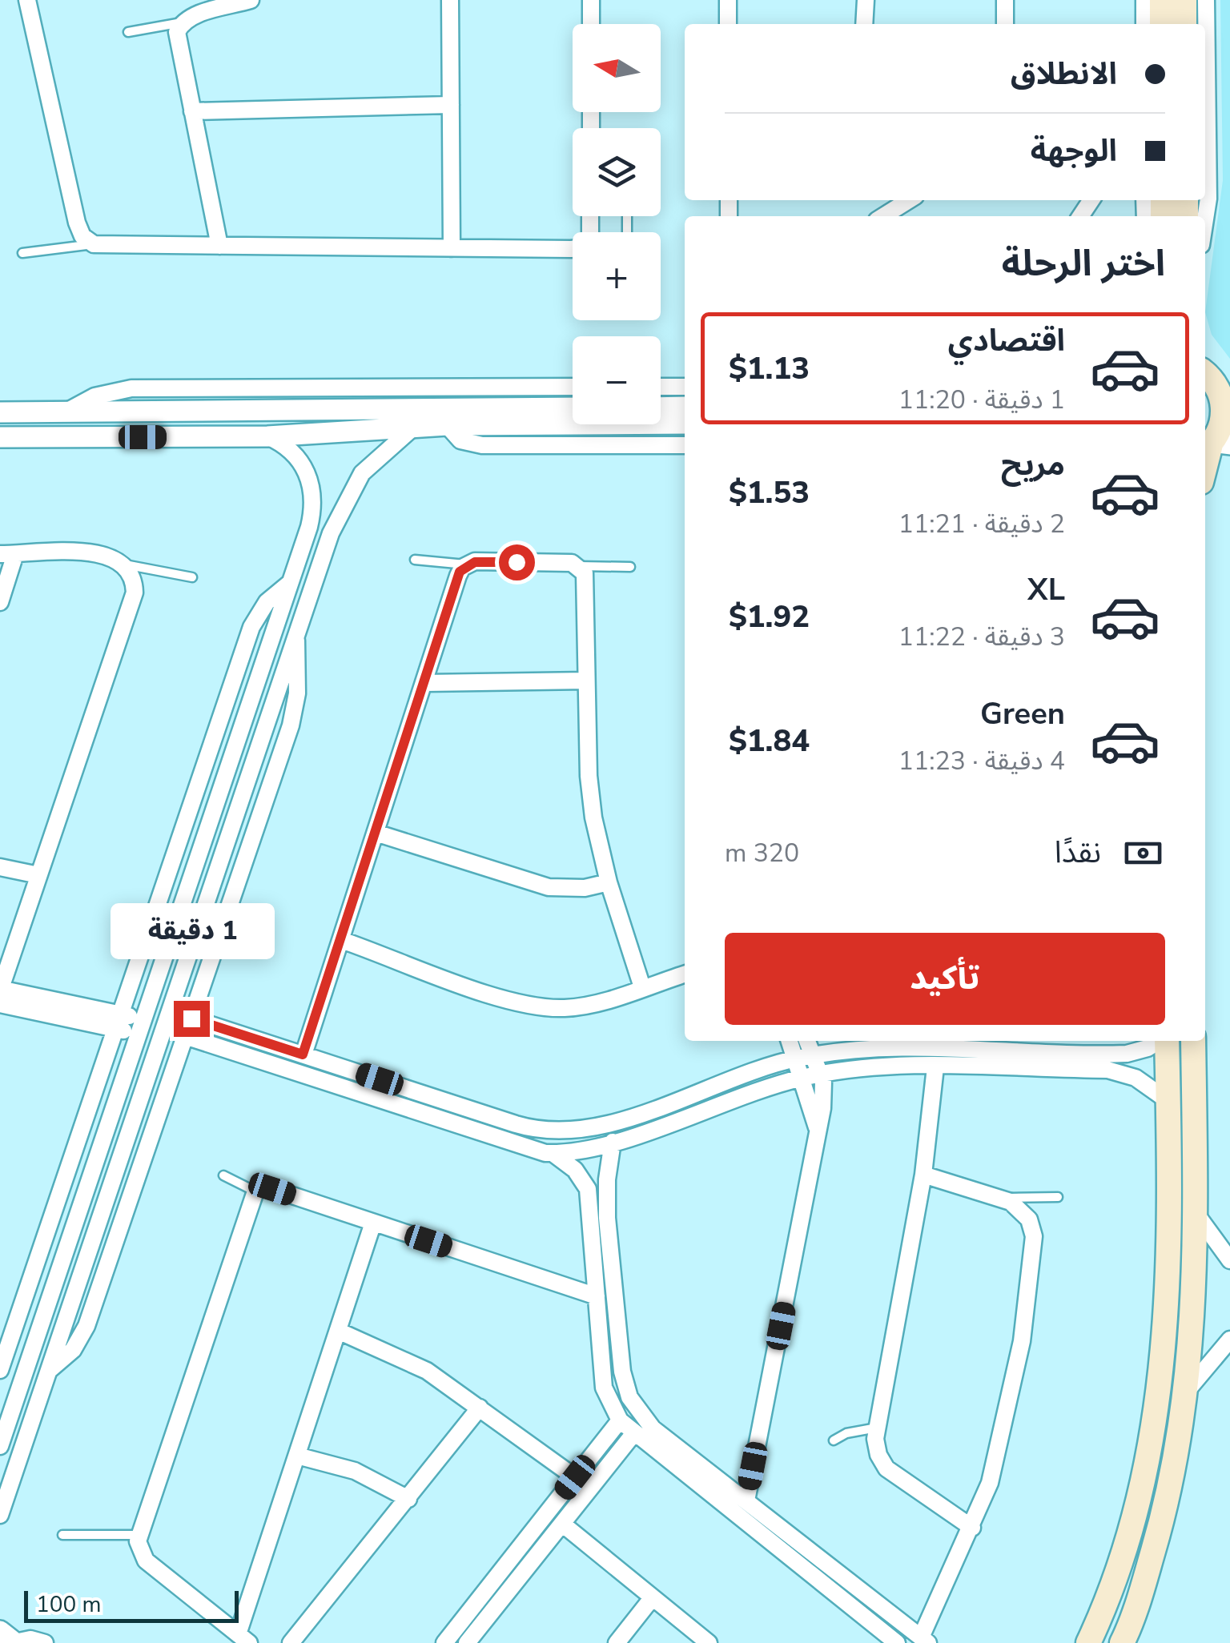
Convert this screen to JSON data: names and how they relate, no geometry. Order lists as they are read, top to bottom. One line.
{"scale_bar":"100 m","north":"left","page":{"map_buttons":["+","−"],"banner":["الانطلاق","الوجهة"],"heading":"اختر الرحلة","list":[{"name":"اقتصادي","note":"1 دقيقة · 11:20","value":"$1.13"},{"name":"مريح","note":"2 دقيقة · 11:21","value":"$1.53"},{"name":"XL","note":"3 دقيقة · 11:22","value":"$1.92"},{"name":"Green","note":"4 دقيقة · 11:23","value":"$1.84"}],"pay":["نقدًا","320 m"],"bubble":"1 دقيقة","buttons":"تأكيد","scale":"100 m"}}
